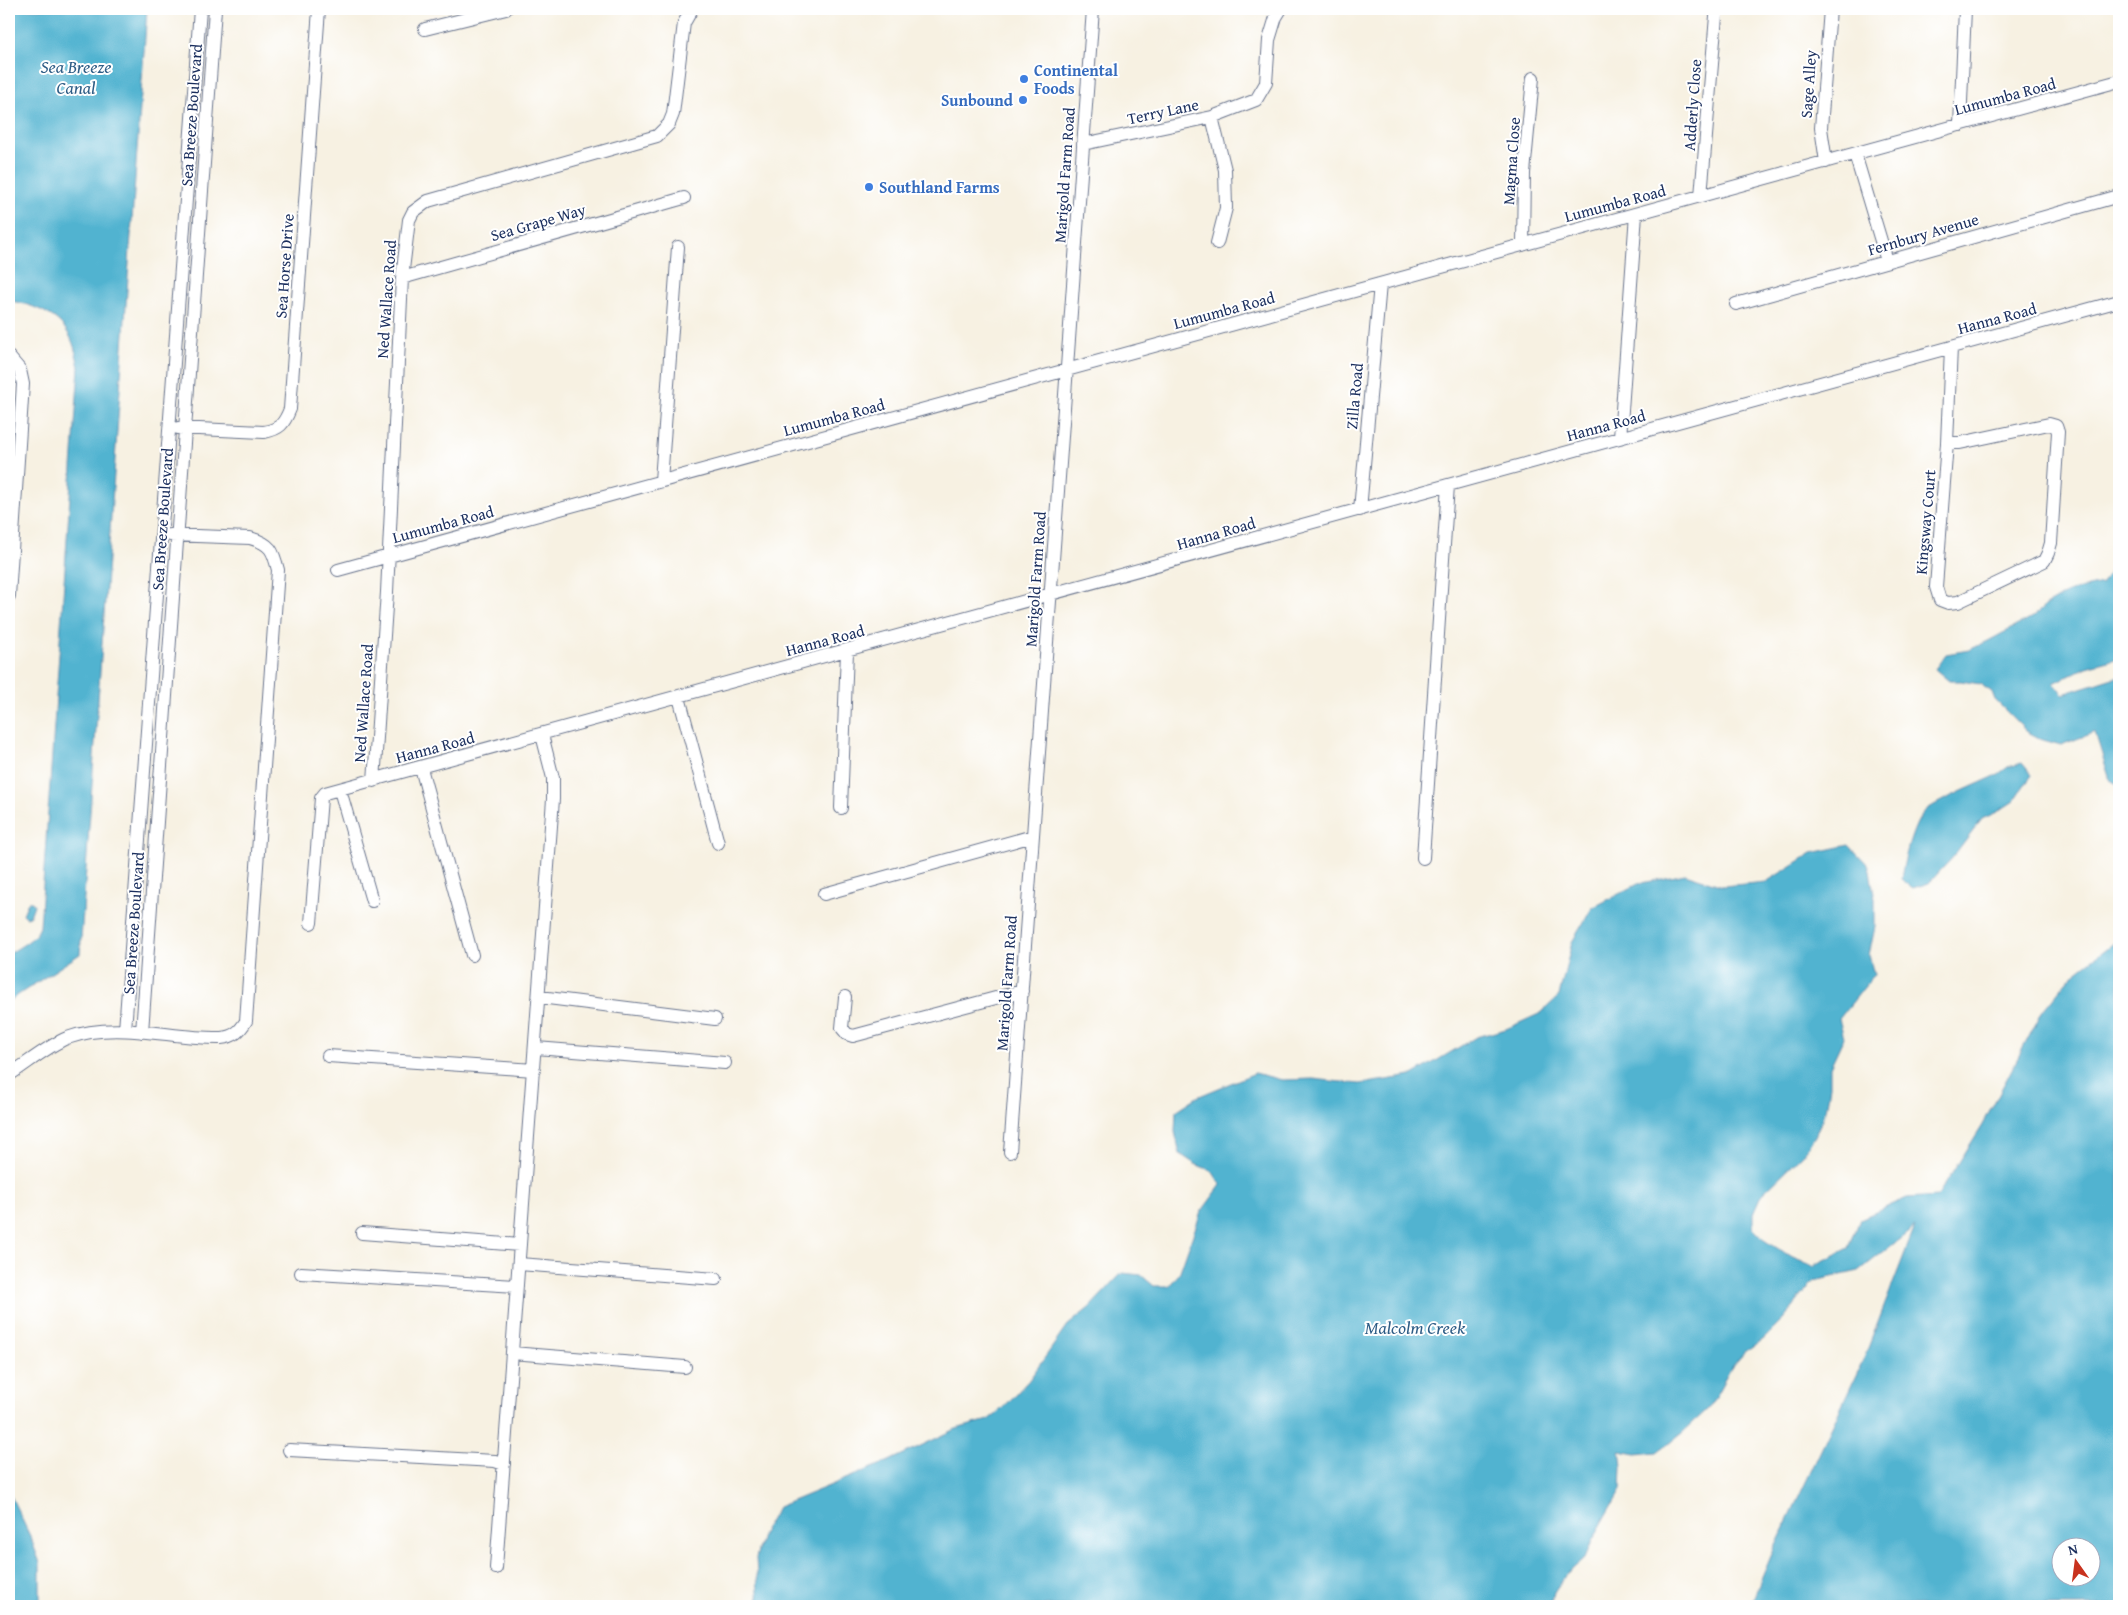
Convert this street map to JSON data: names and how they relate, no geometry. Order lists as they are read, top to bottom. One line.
{"streets":{"street":["Sage Alley","Lumumba Road","Adderly Close","Terry Lane","Sea Breeze Boulevard","Magma Close","Marigold Farm Road","Sea Grape Way","Fernbury Avenue","Sea Horse Drive","Ned Wallace Road","Hanna Road","Zilla Road","Kingsway Court"]},"crossings":[["Sage Alley","Lumumba Road"],["Lumumba Road","Adderly Close"],["Lumumba Road","Magma Close"],["Lumumba Road","Marigold Farm Road"],["Lumumba Road","Ned Wallace Road"],["Lumumba Road","Zilla Road"],["Terry Lane","Marigold Farm Road"],["Sea Breeze Boulevard","Sea Horse Drive"],["Marigold Farm Road","Hanna Road"],["Sea Grape Way","Ned Wallace Road"],["Ned Wallace Road","Hanna Road"],["Hanna Road","Zilla Road"],["Hanna Road","Kingsway Court"]],"water":["Sea Breeze Canal","Malcolm Creek"],"places":["Continental Foods","Sunbound","Southland Farms"],"north":"top"}
